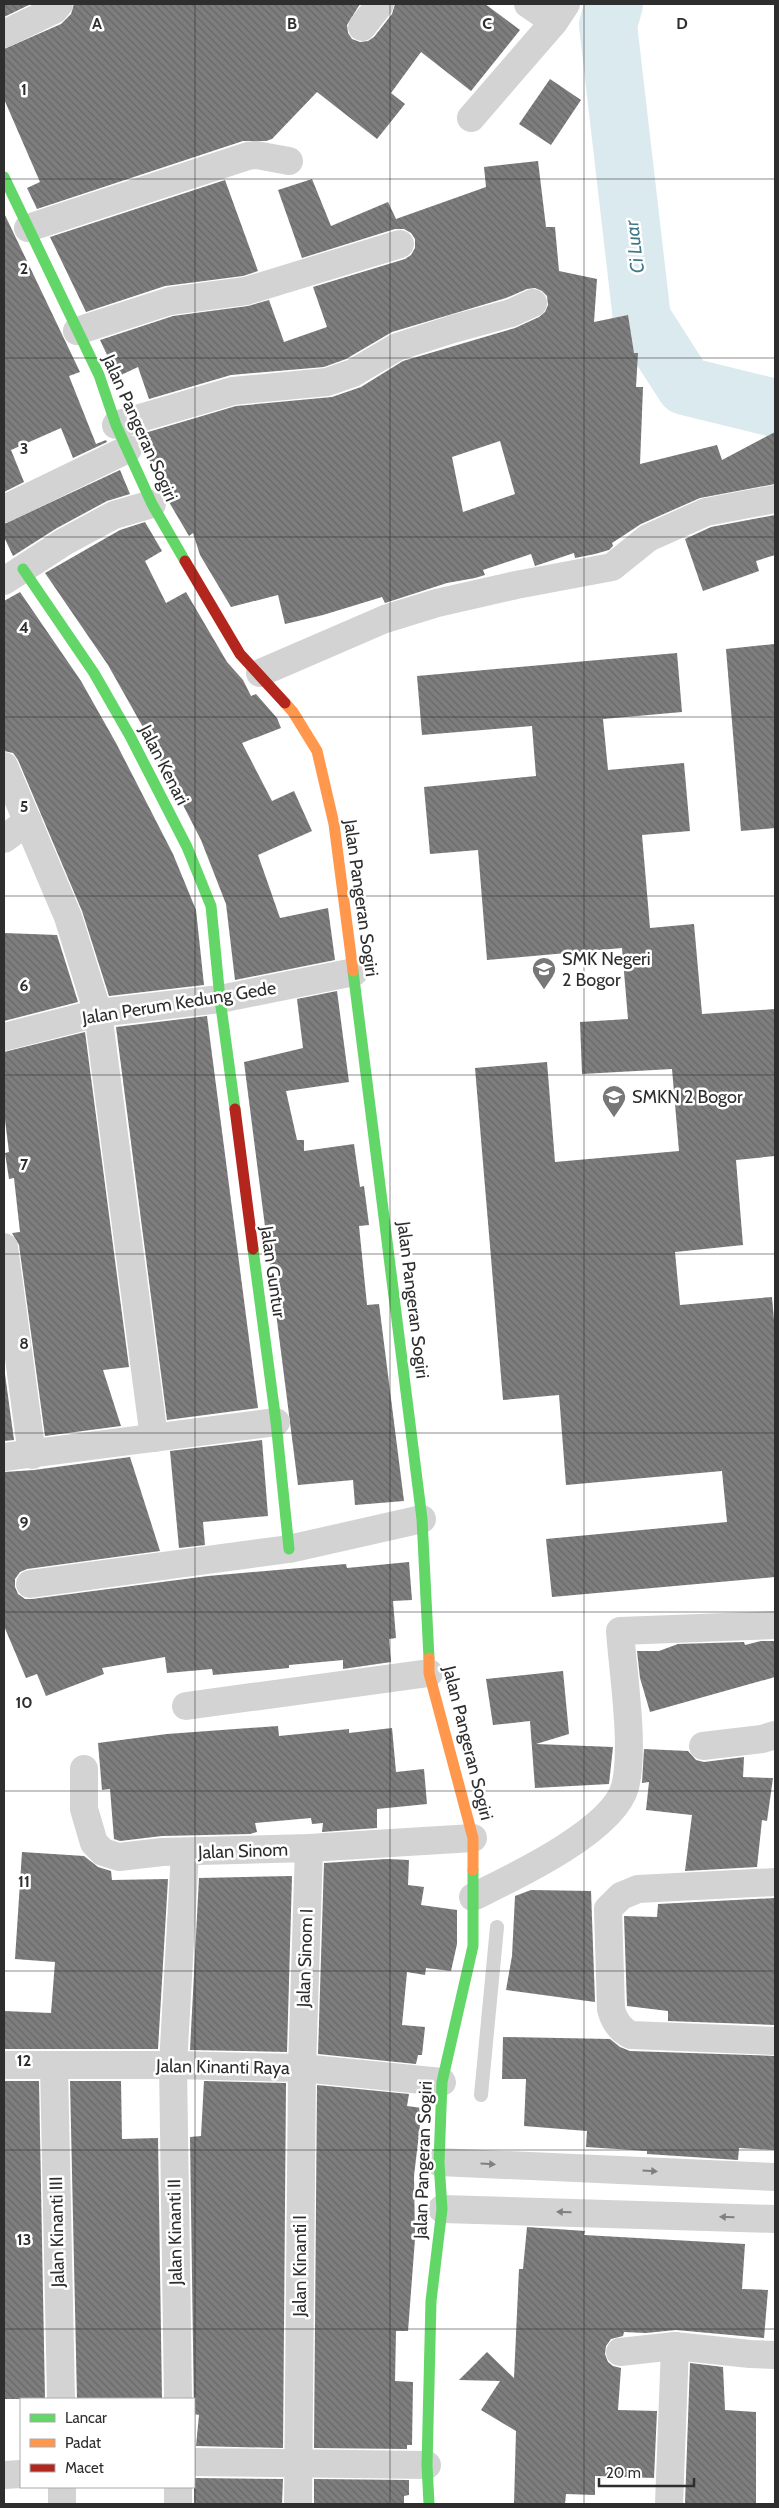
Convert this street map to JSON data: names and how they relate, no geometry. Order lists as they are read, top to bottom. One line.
{"streets":{"street":["Jalan Pangeran Sogiri","Jalan Kenari","Jalan Perum Kedung Gede","Jalan Guntur","Jalan Sinom","Jalan Sinom I","Jalan Kinanti Raya","Jalan Kinanti III","Jalan Kinanti II","Jalan Kinanti I"]},"crossings":[["Jalan Pangeran Sogiri","Jalan Perum Kedung Gede"],["Jalan Pangeran Sogiri","Jalan Sinom"],["Jalan Pangeran Sogiri","Jalan Kinanti Raya"],["Jalan Kenari","Jalan Perum Kedung Gede"],["Jalan Kenari","Jalan Guntur"],["Jalan Perum Kedung Gede","Jalan Guntur"],["Jalan Sinom","Jalan Sinom I"],["Jalan Sinom","Jalan Kinanti II"],["Jalan Sinom I","Jalan Kinanti Raya"],["Jalan Sinom I","Jalan Kinanti I"],["Jalan Kinanti Raya","Jalan Kinanti III"],["Jalan Kinanti Raya","Jalan Kinanti II"],["Jalan Kinanti Raya","Jalan Kinanti I"]],"water":["Ci Luar"],"places":{"school or university":["SMK Negeri 2 Bogor","SMKN 2 Bogor"]},"legend":["Lancar","Padat","Macet"],"scale_bar":"20 m","grid":{"columns":["A","B","C","D"],"rows":["1","2","3","4","5","6","7","8","9","10","11","12","13"]}}
